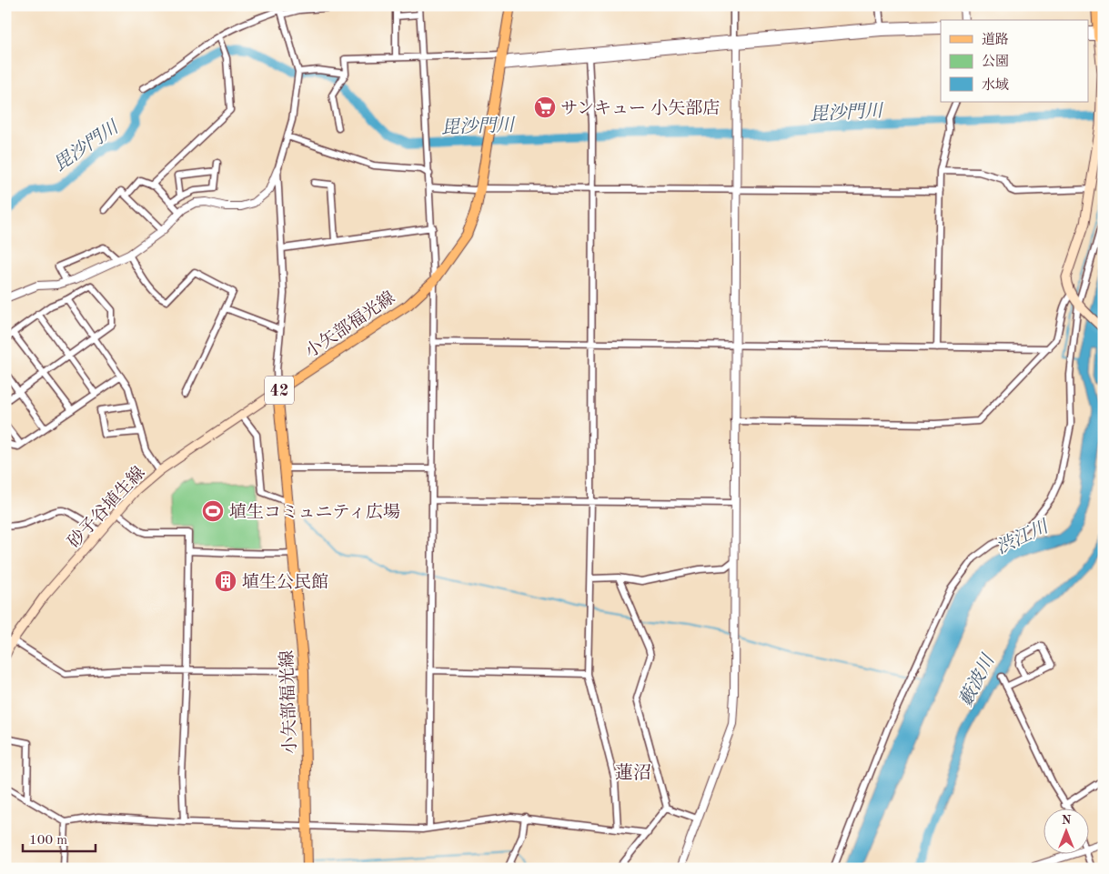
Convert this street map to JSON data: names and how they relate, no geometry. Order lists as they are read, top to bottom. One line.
{"streets":{"main road":["小矢部福光線","42","砂子谷埴生線"]},"crossings":[["小矢部福光線","砂子谷埴生線"]],"districts":["蓮沼"],"water":["毘沙門川","渋江川","藪波川"],"places":{"supermarket":["サンキュー 小矢部店"],"sports":["埴生コミュニティ広場"],"building":["埴生公民館"]},"legend":["道路","公園","水域"],"scale_bar":"100 m","north":"top"}
